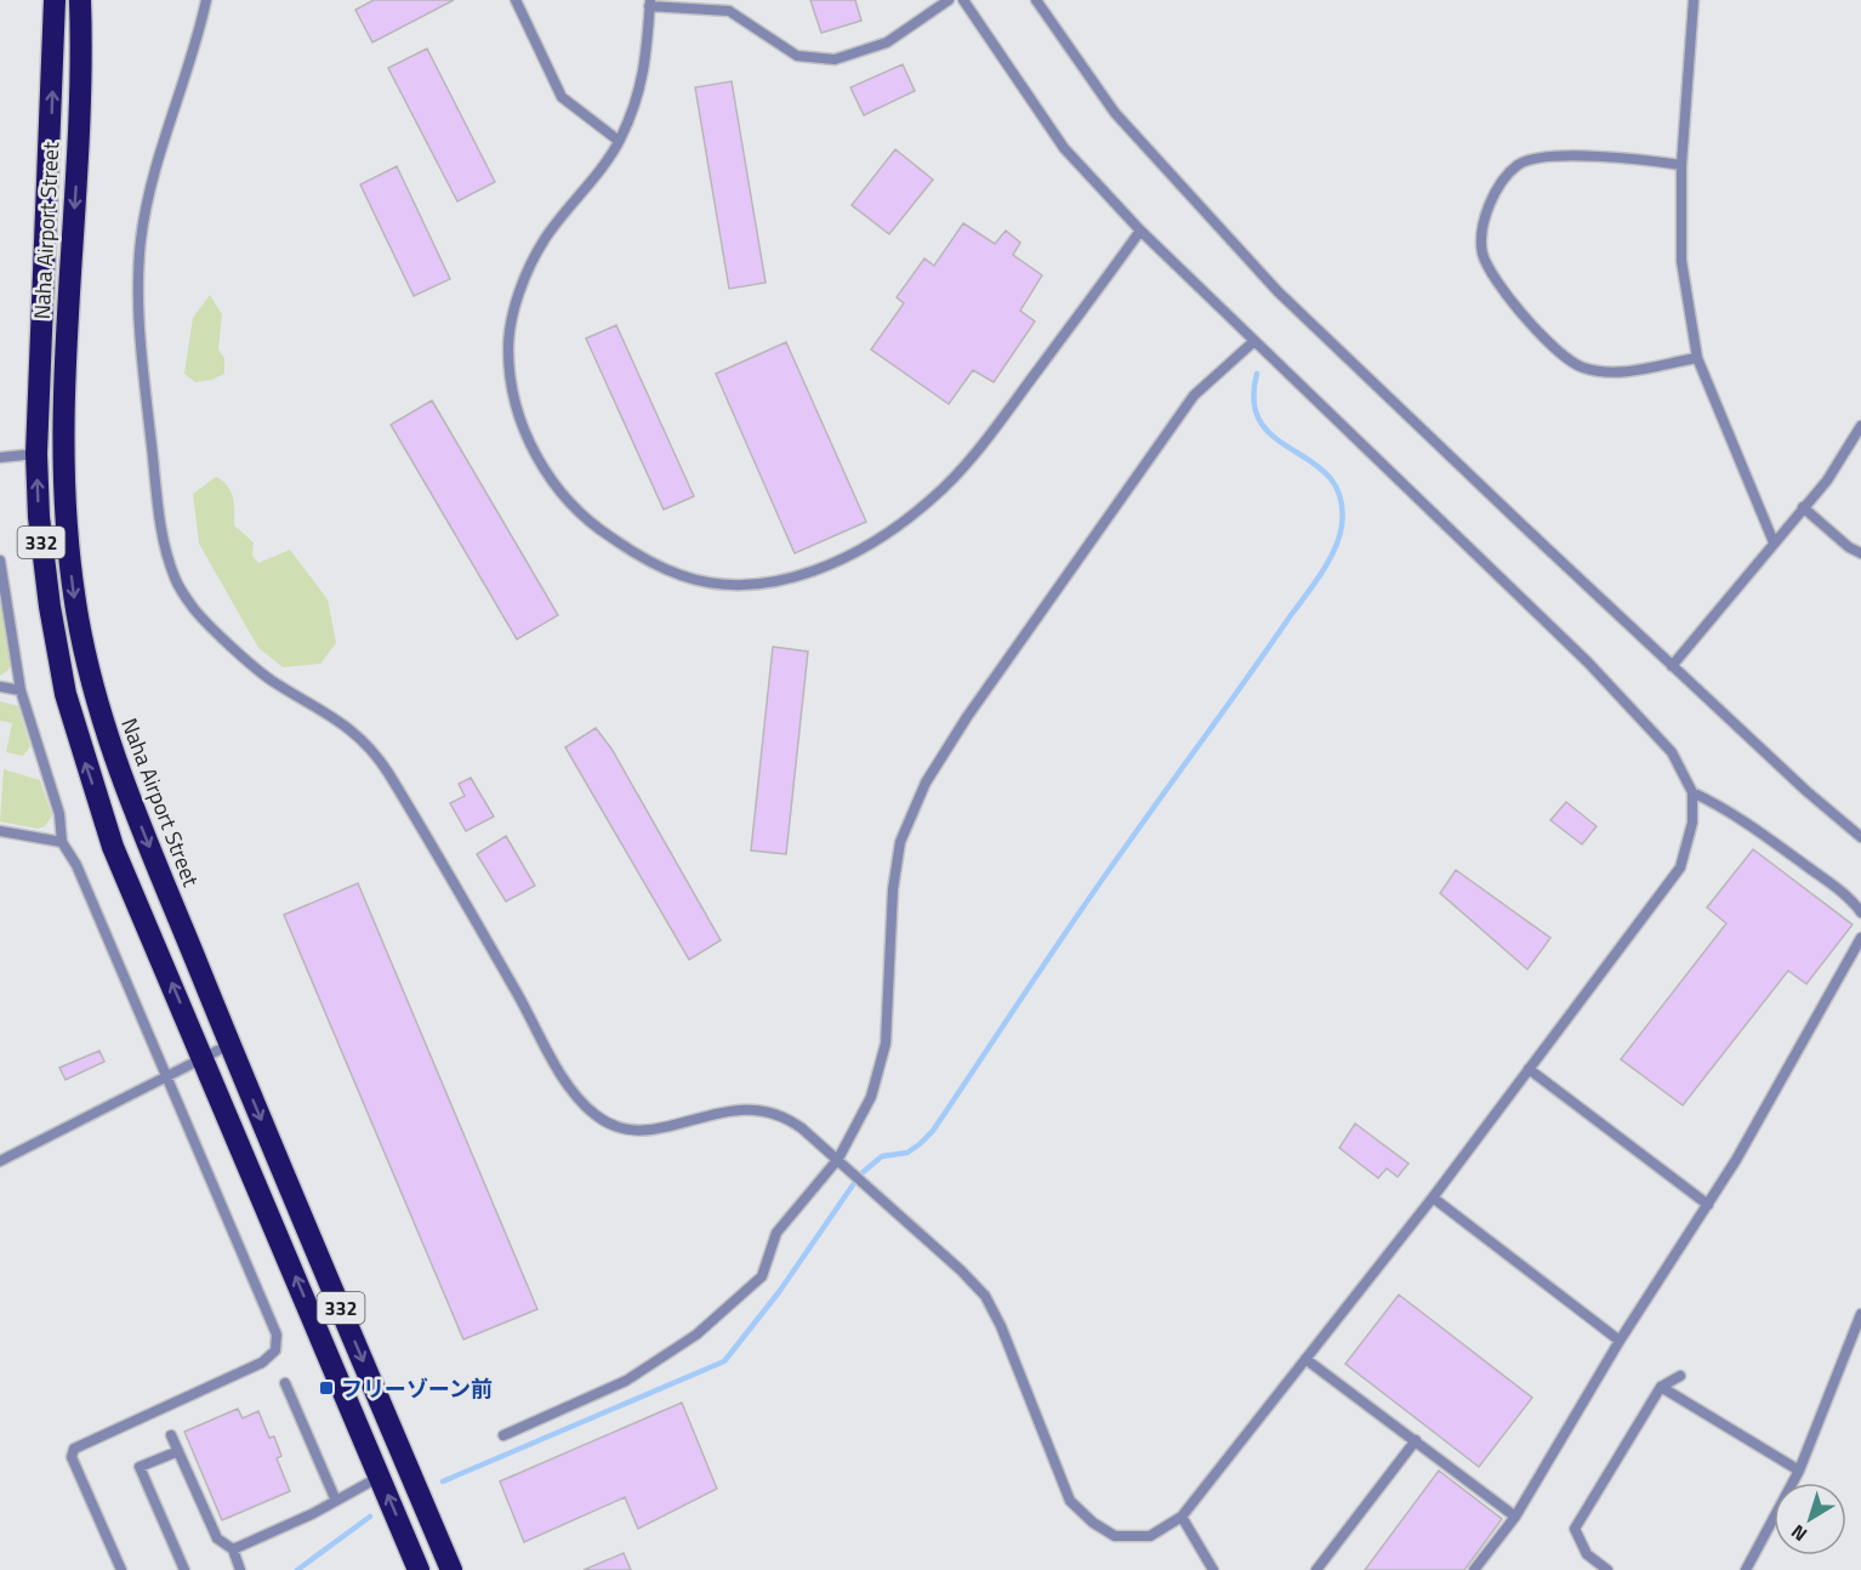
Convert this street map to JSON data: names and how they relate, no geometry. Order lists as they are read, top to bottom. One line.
{"streets":{"highway":["Naha Airport Street","332"]},"places":{"transit":["フリーゾーン前"]},"north":"bottom left"}
